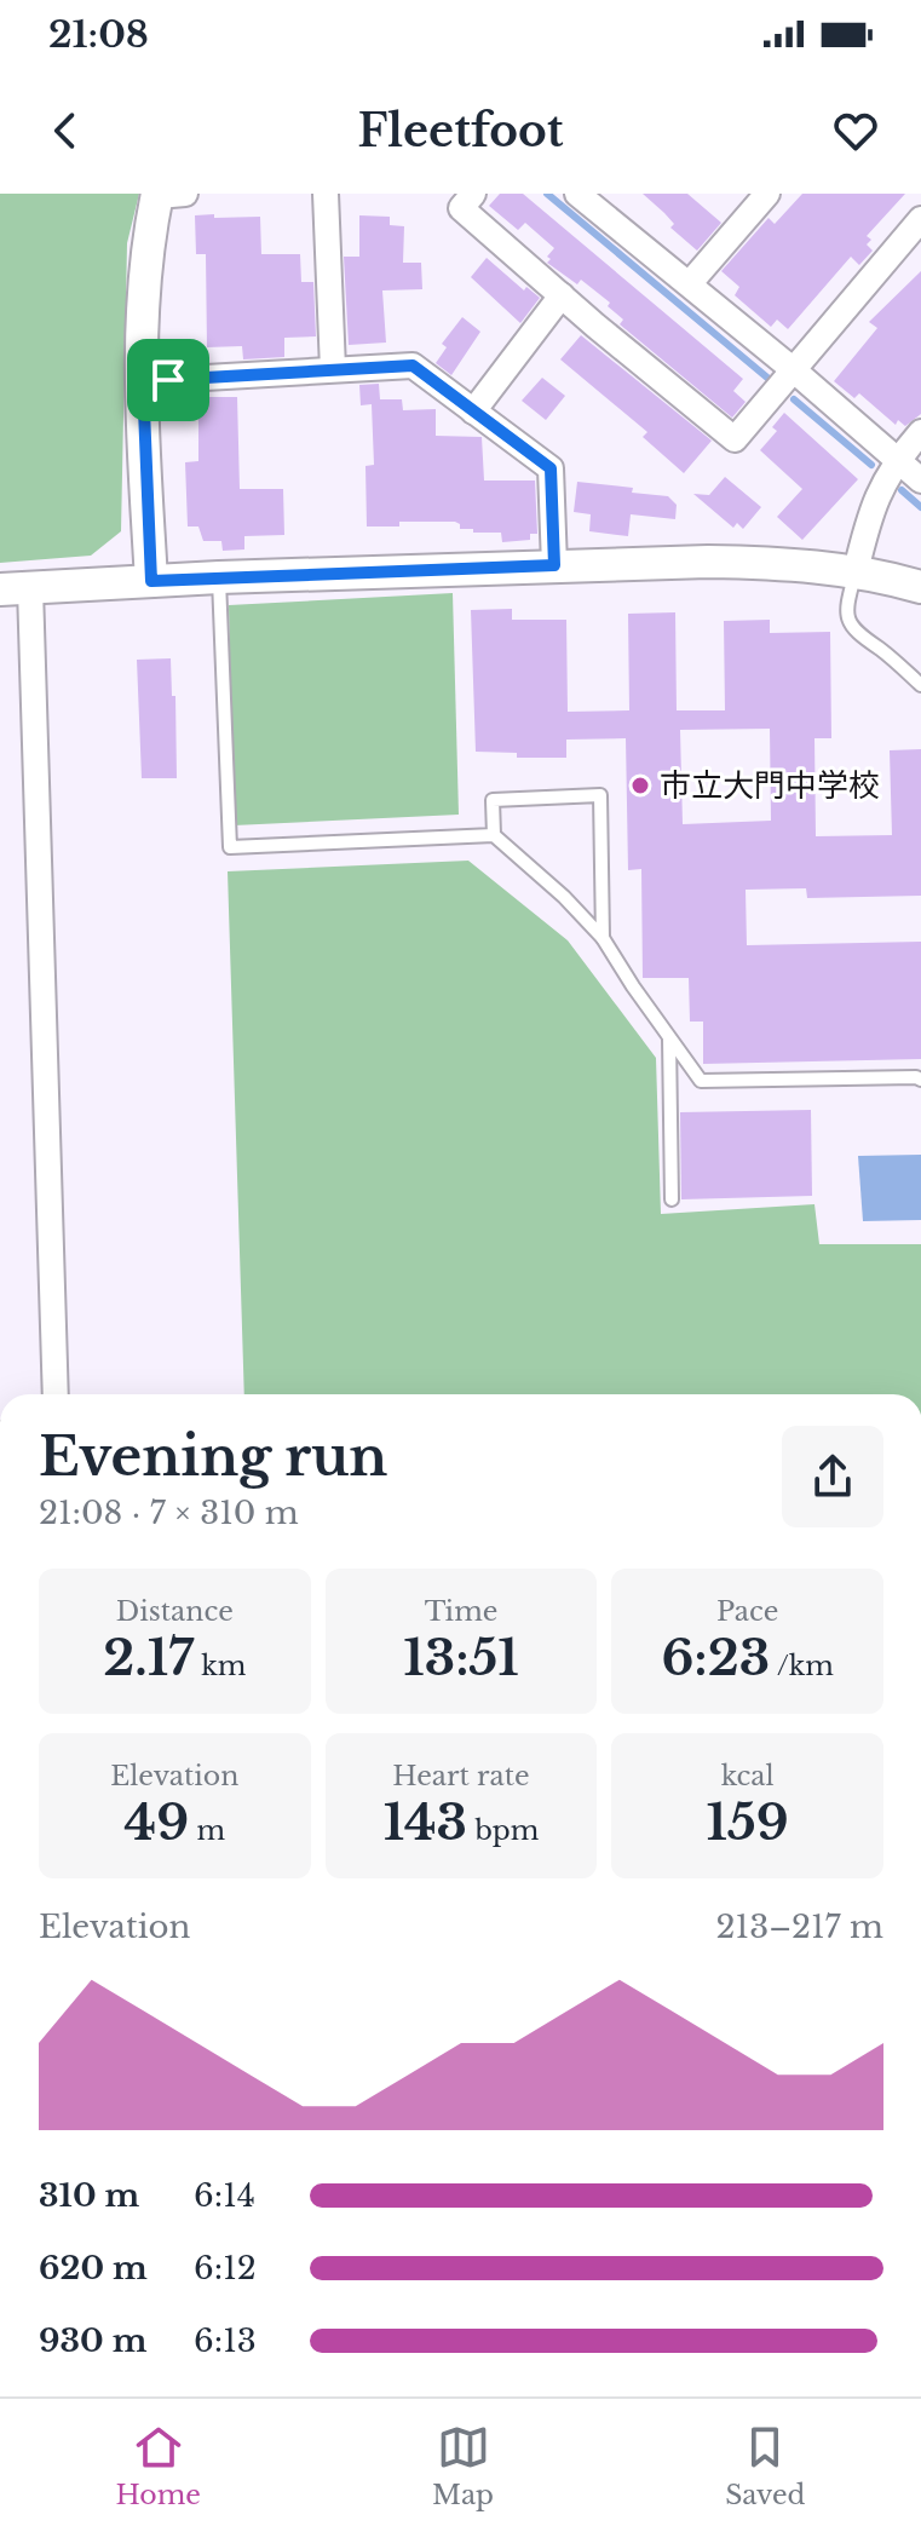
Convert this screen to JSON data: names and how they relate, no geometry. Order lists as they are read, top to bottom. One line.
{"places":["市立大門中学校"],"page":{"status":"21:08","header":"Fleetfoot","heading":["Evening run","21:08 · 7 × 310 m"],"stats":[["Distance","2.17 km"],["Time","13:51"],["Pace","6:23 /km"],["Elevation","49 m"],["Heart rate","143 bpm"],["kcal","159"]],"chart":["Elevation","213–217 m"],"list":[{"name":"310 m","note":"6:14"},{"name":"620 m","note":"6:12"},{"name":"930 m","note":"6:13"}],"tabs":["Home","Map","Saved"]}}
